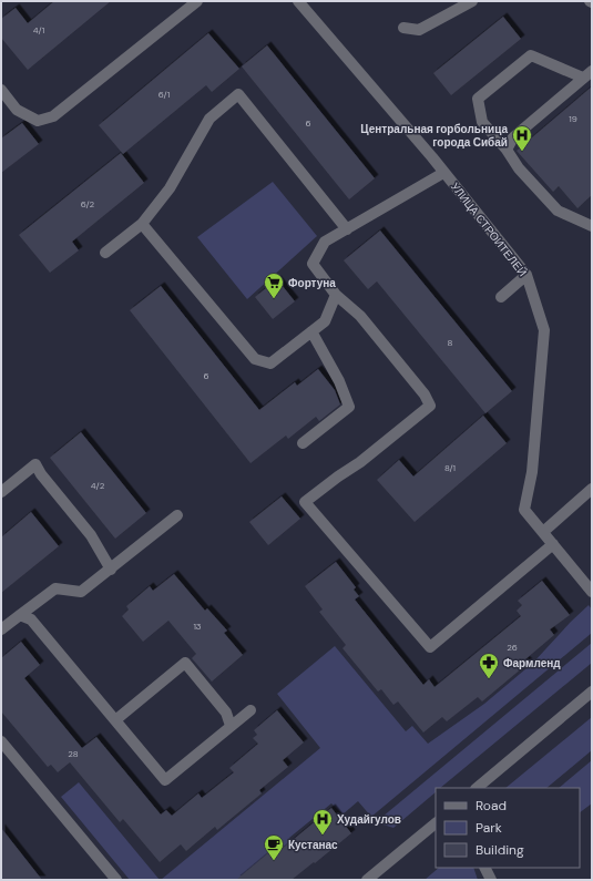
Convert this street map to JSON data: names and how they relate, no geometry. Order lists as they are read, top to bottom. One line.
{"streets":{"street":["УЛИЦА СТРОИТЕЛЕЙ"]},"places":{"hospital":["Центральная горбольница города Сибай","Худайгулов"],"supermarket":["Фортуна"],"pharmacy":["Фармленд"],"cafe":["Кустанас"]},"house_numbers":["4/1","6/1","19","6","6/2","8","6","8/1","4/2","13","26","28"],"legend":["Road","Park","Building"]}
